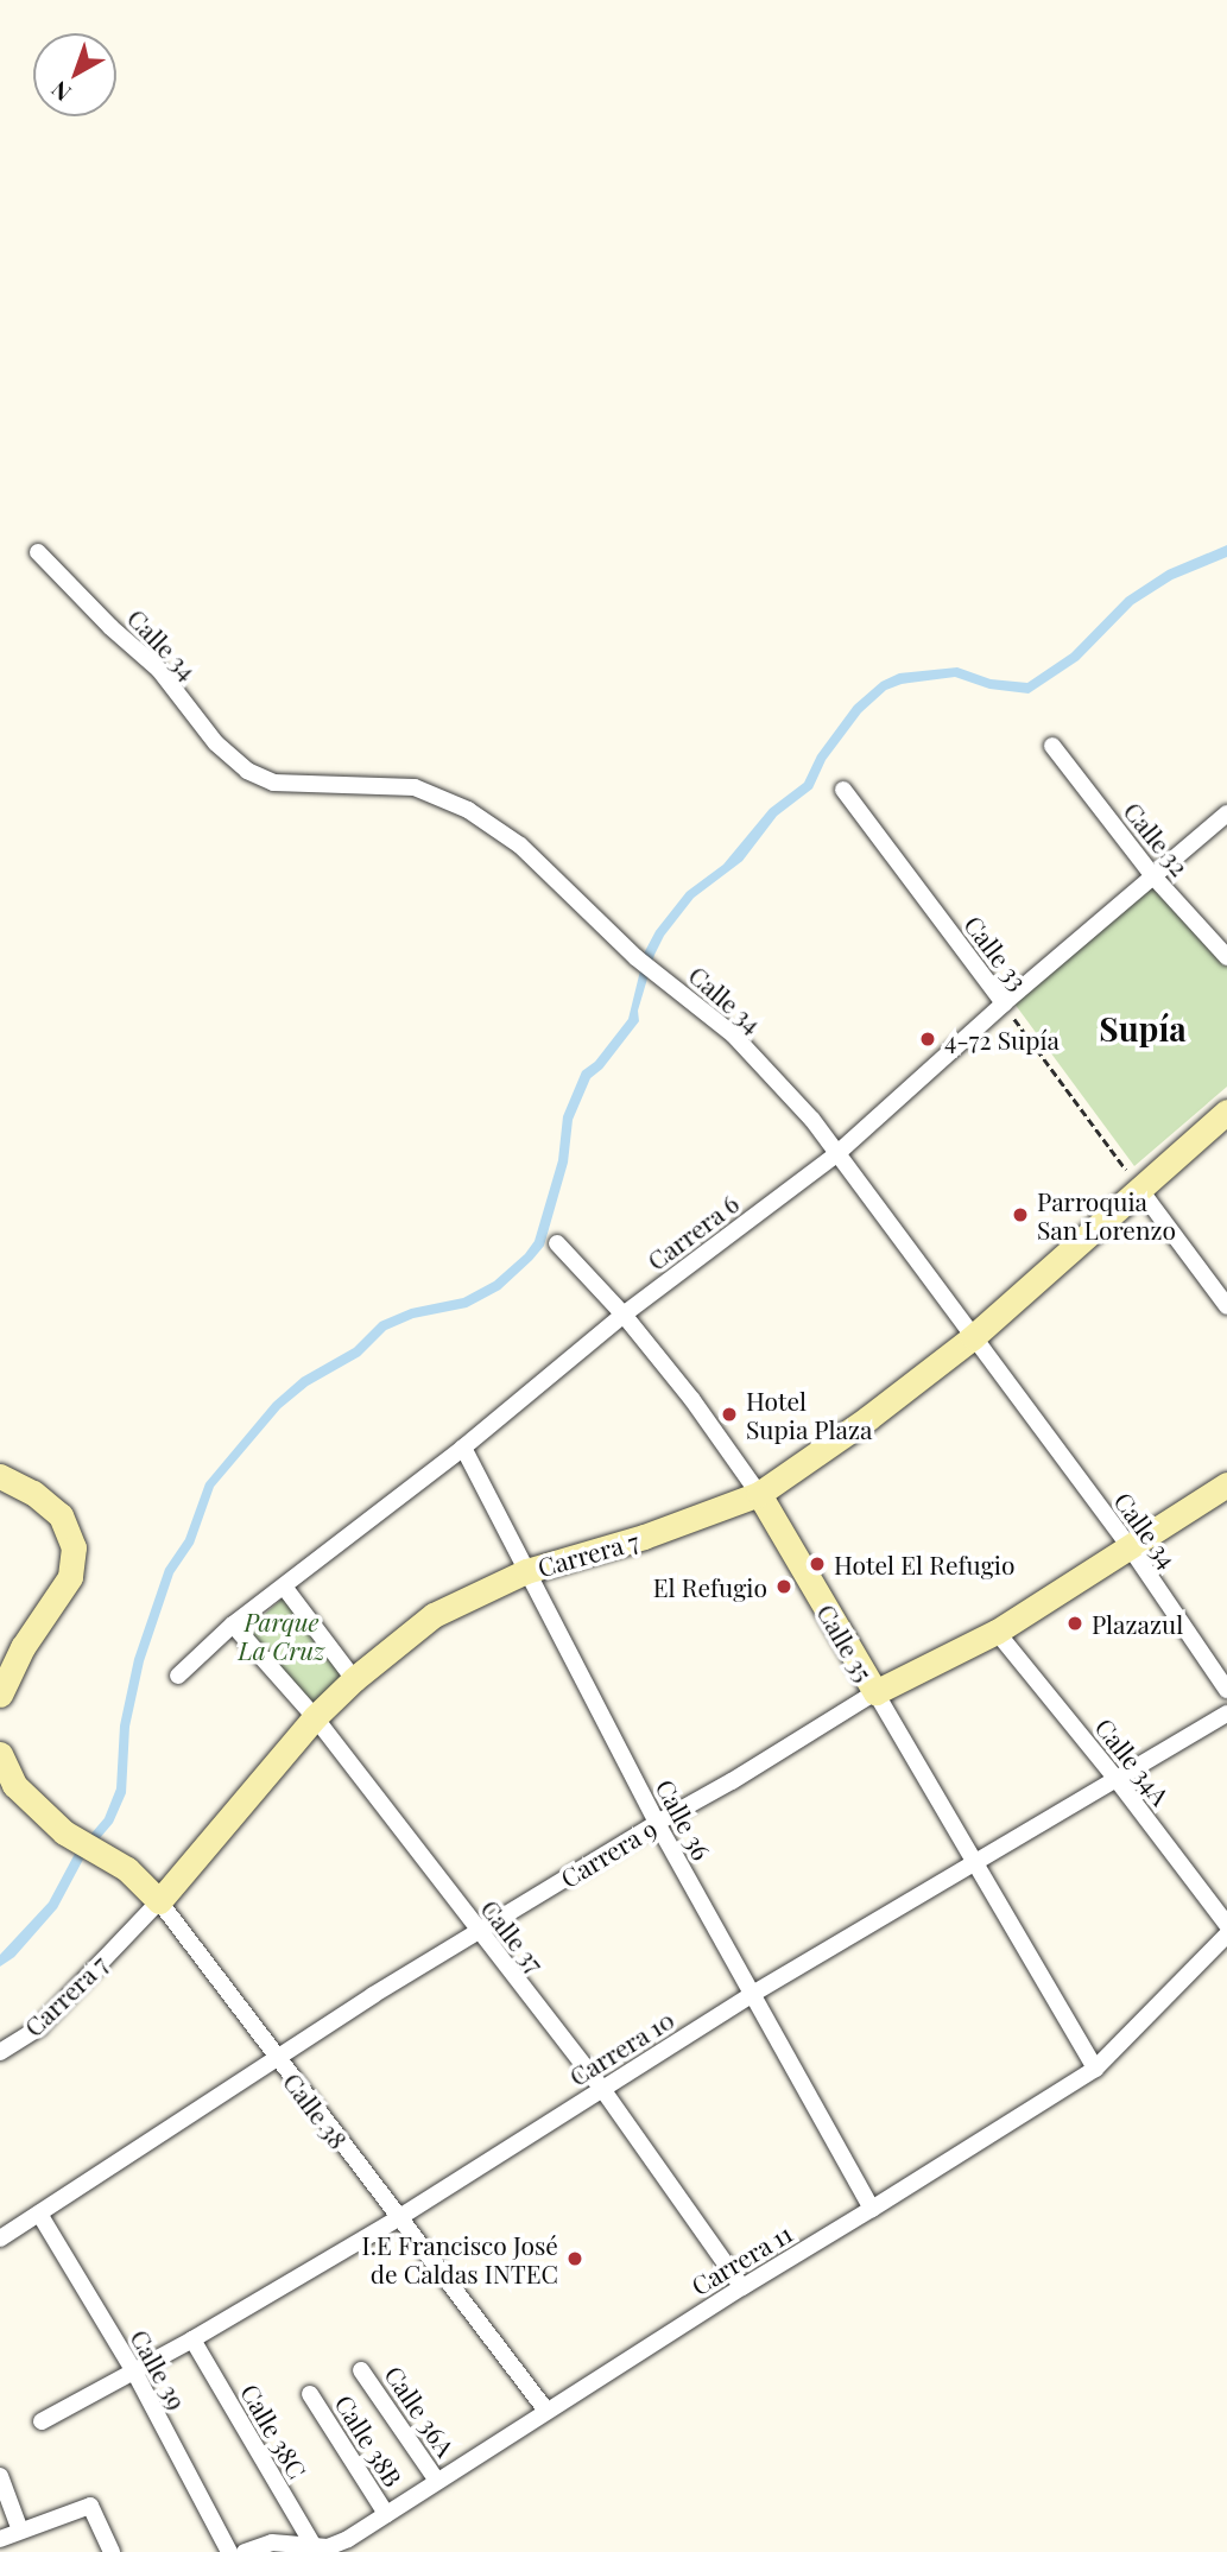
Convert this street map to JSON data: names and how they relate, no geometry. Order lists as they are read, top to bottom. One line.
{"streets":{"main road":["Carrera 7","Calle 35","Carrera 9","Calle 38"],"street":["Calle 34","Calle 32","Calle 33","Carrera 6","Calle 34A","Calle 36","Calle 37","Carrera 10","Carrera 11","Calle 39","Calle 36A","Calle 38C","Calle 38B"]},"crossings":[["Calle 34","Carrera 6"],["Calle 34","Carrera 7"],["Calle 34","Carrera 9"],["Calle 32","Carrera 6"],["Calle 33","Carrera 6"],["Calle 33","Carrera 7"],["Carrera 6","Calle 35"],["Carrera 6","Calle 36"],["Carrera 6","Calle 37"],["Carrera 7","Calle 35"],["Carrera 7","Calle 36"],["Carrera 7","Calle 37"],["Carrera 7","Calle 38"],["Calle 35","Carrera 9"],["Calle 35","Carrera 10"],["Calle 35","Carrera 11"],["Calle 34A","Carrera 9"],["Calle 34A","Carrera 10"],["Calle 36","Carrera 9"],["Calle 36","Carrera 10"],["Calle 36","Carrera 11"],["Carrera 9","Calle 37"],["Carrera 9","Calle 38"],["Carrera 9","Calle 39"],["Calle 37","Carrera 10"],["Calle 37","Carrera 11"],["Carrera 10","Calle 38"],["Carrera 10","Calle 39"],["Carrera 10","Calle 38C"],["Calle 38","Carrera 11"],["Carrera 11","Calle 36A"],["Carrera 11","Calle 38C"],["Carrera 11","Calle 38B"]],"districts":["Supía"],"parks":["Parque La Cruz"],"places":["4-72 Supía","Parroquia San Lorenzo","Hotel Supia Plaza","Hotel El Refugio","El Refugio","Plazazul","I.E Francisco José de Caldas INTEC"],"north":"bottom left"}
